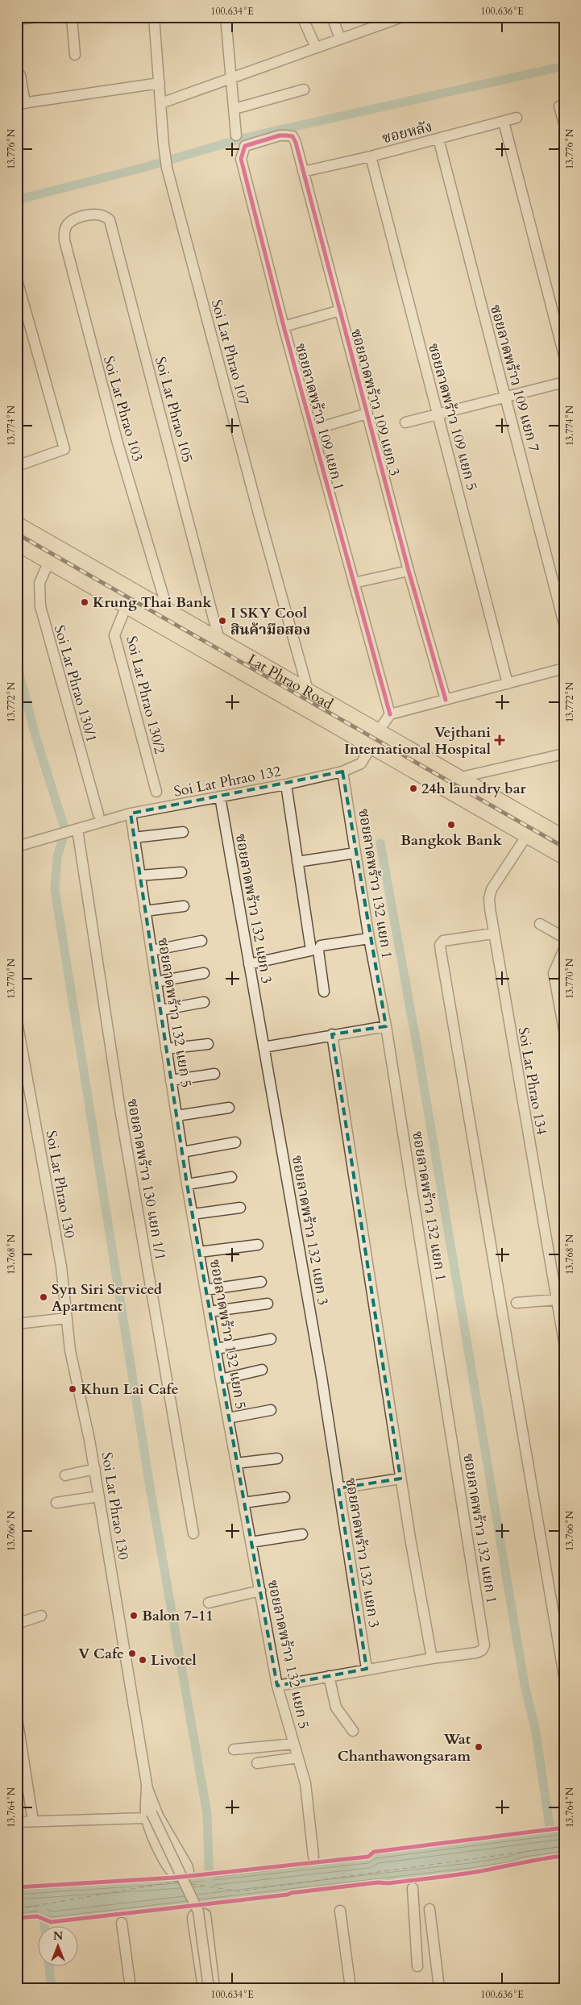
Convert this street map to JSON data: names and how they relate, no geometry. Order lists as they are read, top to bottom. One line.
{"streets":{"main road":["Lat Phrao Road"],"street":["ซอยหลัง","Soi Lat Phrao 107","ซอยลาดพร้าว 109 แยก 7","ซอยลาดพร้าว 109 แยก 3","Soi Lat Phrao 103","Soi Lat Phrao 105","ซอยลาดพร้าว 109 แยก 1","ซอยลาดพร้าว 109 แยก 5","Soi Lat Phrao 130/1","Soi Lat Phrao 130/2","Soi Lat Phrao 132","ซอยลาดพร้าว 132 แยก 1","ซอยลาดพร้าว 132 แยก 3","ซอยลาดพร้าว 132 แยก 5","Soi Lat Phrao 134","ซอยลาดพร้าว 130 แยก 1/1","Soi Lat Phrao 130"]},"crossings":[["ซอยหลัง","ซอยลาดพร้าว 109 แยก 7"],["ซอยหลัง","ซอยลาดพร้าว 109 แยก 3"],["ซอยหลัง","ซอยลาดพร้าว 109 แยก 5"],["Soi Lat Phrao 107","Lat Phrao Road"],["ซอยลาดพร้าว 109 แยก 3","ซอยลาดพร้าว 109 แยก 1"],["Soi Lat Phrao 103","Soi Lat Phrao 105"],["Soi Lat Phrao 103","Lat Phrao Road"],["Soi Lat Phrao 105","Lat Phrao Road"],["ซอยลาดพร้าว 109 แยก 1","Soi Lat Phrao 132"],["Lat Phrao Road","Soi Lat Phrao 130/1"],["Lat Phrao Road","Soi Lat Phrao 130/2"],["Lat Phrao Road","Soi Lat Phrao 132"],["Lat Phrao Road","Soi Lat Phrao 134"],["Soi Lat Phrao 132","ซอยลาดพร้าว 132 แยก 1"],["Soi Lat Phrao 132","ซอยลาดพร้าว 132 แยก 3"],["Soi Lat Phrao 132","ซอยลาดพร้าว 132 แยก 5"],["Soi Lat Phrao 132","ซอยลาดพร้าว 130 แยก 1/1"]],"places":{"other":["Krung Thai Bank","I SKY Cool สินค้ามือสอง","24h laundry bar","Bangkok Bank","Syn Siri Serviced Apartment","Khun Lai Cafe","Balon 7-11","V Cafe","Livotel","Wat Chanthawongsaram"],"health":["Vejthani International Hospital"]},"north":"top","coordinates":["100.634°E","100.636°E","13.776°N","13.774°N","13.772°N","13.770°N","13.768°N","13.766°N","13.764°N"]}
